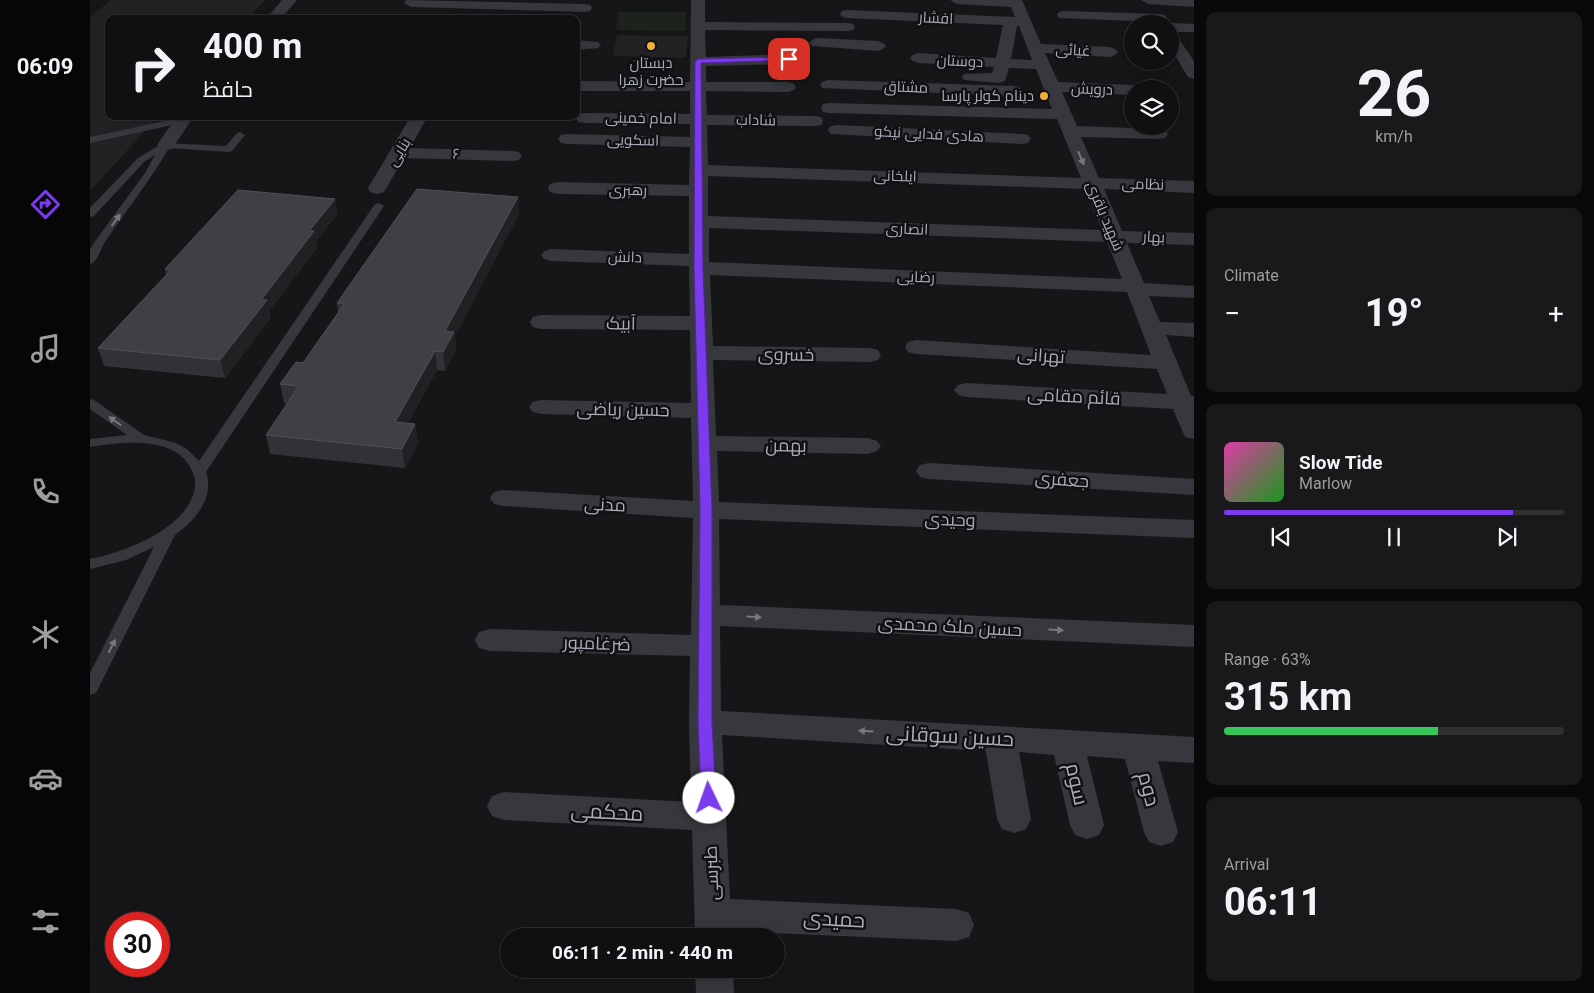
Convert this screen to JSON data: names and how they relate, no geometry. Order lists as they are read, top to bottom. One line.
{"streets":{"street":["افشار","غیائی","دوستان","مشتاق","درویش","امام خمینی","شاداب","هادی فدایی نیکو","اسکویی","بنایی","۶","ایلخانی","نظامی","رهبری","شهید باقری","انصاری","بهار","دانش","رضایی","آبیک","خسروی","تهرانی","قائم مقامی","حسین ریاضی","بهمن","جعفری","مدنی","وحیدی","حسین ملک محمدی","ضرغامپور","حسین سوقانی","سوم","دوم","محکمی","طبرسی","حمیدی"]},"crossings":[["افشار","دوستان"],["افشار","شهید باقری"],["غیائی","دوستان"],["غیائی","شهید باقری"],["دوستان","شهید باقری"],["درویش","شهید باقری"],["امام خمینی","شاداب"],["امام خمینی","اسکویی"],["امام خمینی","طبرسی"],["شاداب","اسکویی"],["شاداب","طبرسی"],["اسکویی","طبرسی"],["بنایی","۶"],["ایلخانی","نظامی"],["ایلخانی","رهبری"],["ایلخانی","شهید باقری"],["ایلخانی","طبرسی"],["نظامی","شهید باقری"],["رهبری","طبرسی"],["شهید باقری","انصاری"],["شهید باقری","بهار"],["شهید باقری","رضایی"],["شهید باقری","تهرانی"],["شهید باقری","قائم مقامی"],["انصاری","بهار"],["انصاری","طبرسی"],["دانش","رضایی"],["دانش","طبرسی"],["رضایی","طبرسی"],["آبیک","طبرسی"],["خسروی","طبرسی"],["حسین ریاضی","طبرسی"],["بهمن","طبرسی"],["مدنی","وحیدی"],["مدنی","طبرسی"],["وحیدی","طبرسی"],["حسین ملک محمدی","طبرسی"],["ضرغامپور","طبرسی"],["حسین سوقانی","سوم"],["حسین سوقانی","دوم"],["حسین سوقانی","طبرسی"],["محکمی","طبرسی"],["طبرسی","حمیدی"]],"one_way":["حسین ملک محمدی","حسین سوقانی"],"places":["دبستان حضرت زهرا","دینام کولر پارسا"],"page":{"tabs":"06:09","tile":[["26","km/h"],"Climate",["Range · 63%","315 km"],["Arrival","06:11"]],"turn":["400 m","حافظ"],"heat":["−","19°","+"],"song":["Slow Tide","Marlow"],"limit":"30","trip":"06:11 · 2 min · 440 m"}}
